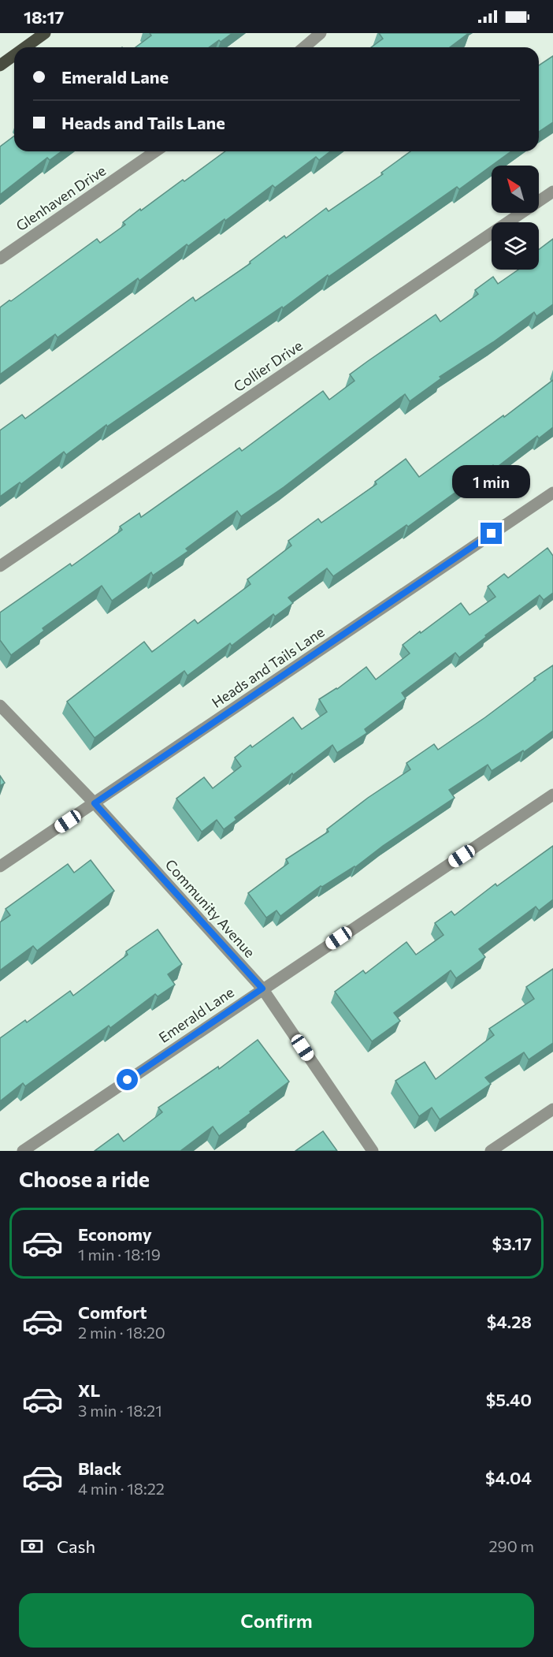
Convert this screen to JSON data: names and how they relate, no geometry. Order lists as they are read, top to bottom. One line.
{"streets":{"street":["Glenhaven Drive","Collier Drive","Heads and Tails Lane","Community Avenue","Emerald Lane"]},"crossings":[["Heads and Tails Lane","Community Avenue"],["Community Avenue","Emerald Lane"]],"north":"top left","page":{"status":"18:17","banner":["Emerald Lane","Heads and Tails Lane"],"bubble":"1 min","heading":"Choose a ride","list":[{"name":"Economy","note":"1 min · 18:19","value":"$3.17"},{"name":"Comfort","note":"2 min · 18:20","value":"$4.28"},{"name":"XL","note":"3 min · 18:21","value":"$5.40"},{"name":"Black","note":"4 min · 18:22","value":"$4.04"}],"pay":["Cash","290 m"],"buttons":"Confirm"}}
